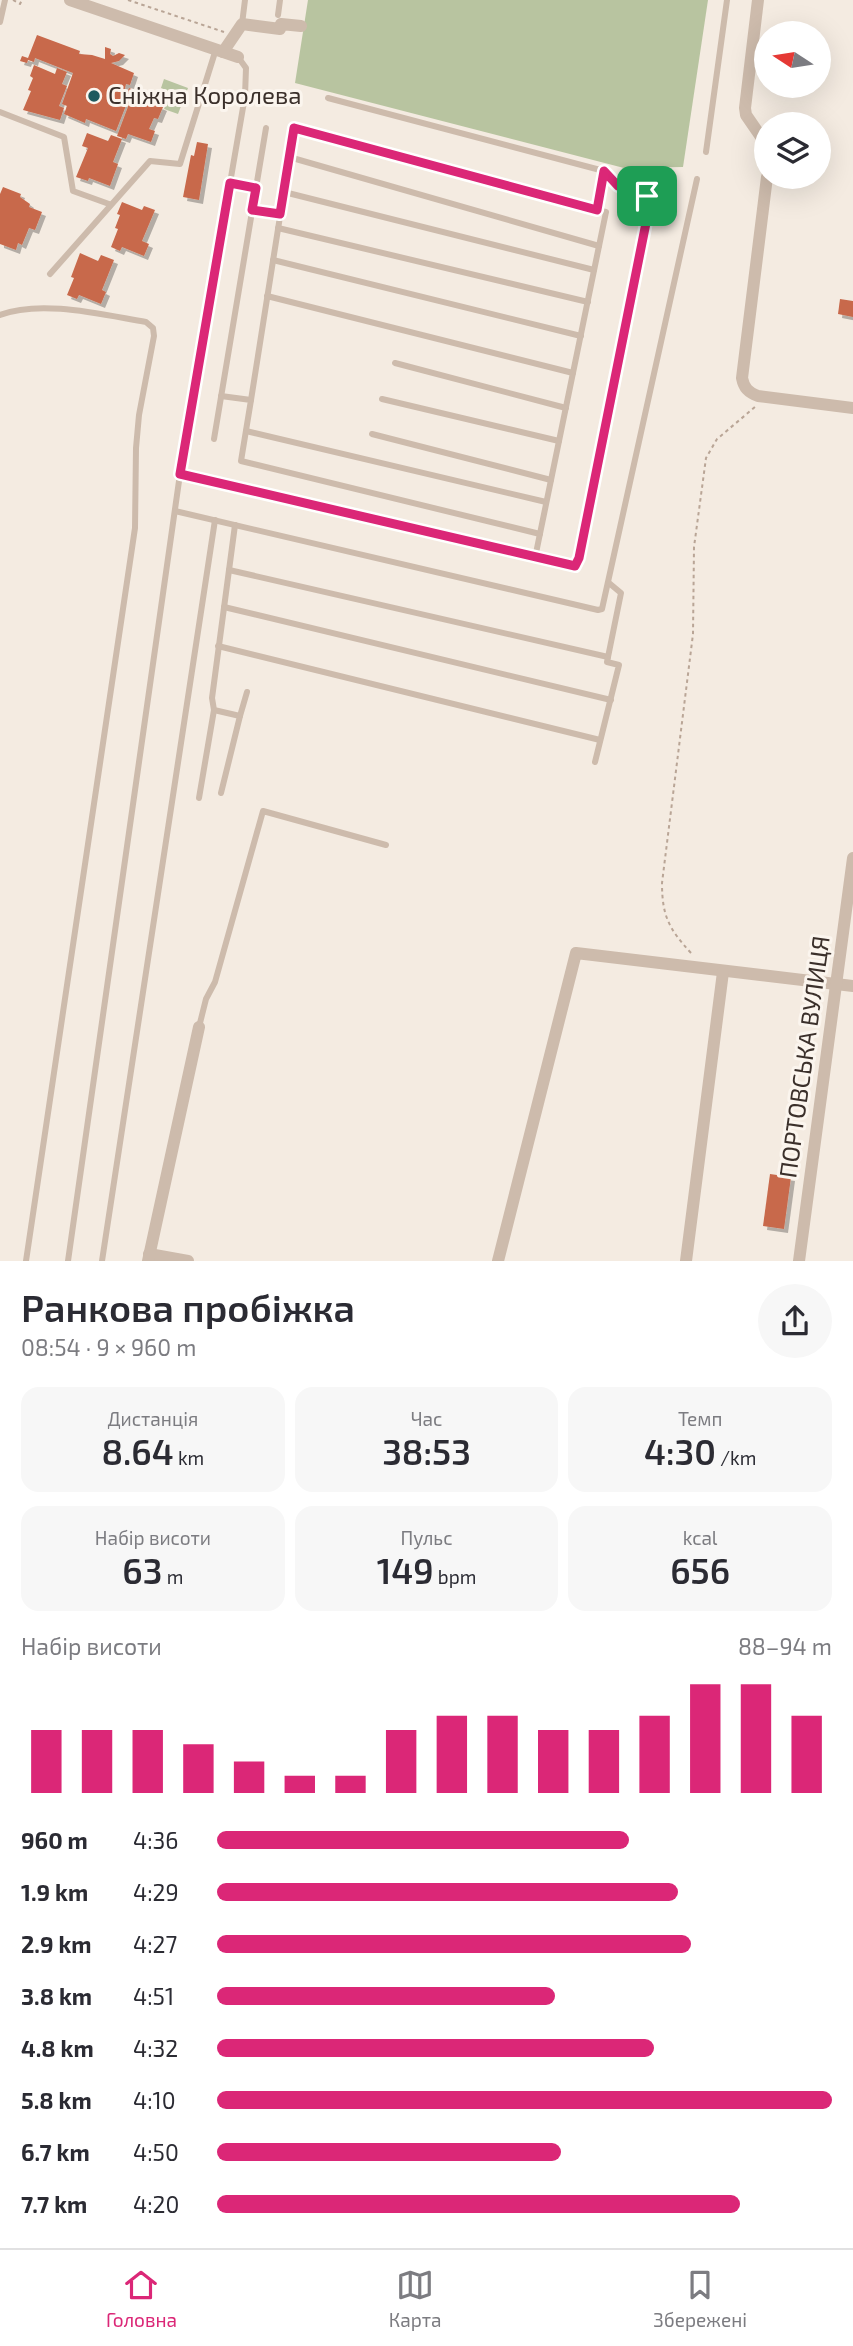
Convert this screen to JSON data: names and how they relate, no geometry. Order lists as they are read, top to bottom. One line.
{"streets":{"street":["ПОРТОВСЬКА ВУЛИЦЯ"]},"places":["Сніжна Королева"],"north":"left","page":{"heading":["Ранкова пробіжка","08:54 · 9 × 960 m"],"stats":[["Дистанція","8.64 km"],["Час","38:53"],["Темп","4:30 /km"],["Набір висоти","63 m"],["Пульс","149 bpm"],["kcal","656"]],"chart":["Набір висоти","88–94 m"],"list":[{"name":"960 m","note":"4:36"},{"name":"1.9 km","note":"4:29"},{"name":"2.9 km","note":"4:27"},{"name":"3.8 km","note":"4:51"},{"name":"4.8 km","note":"4:32"},{"name":"5.8 km","note":"4:10"},{"name":"6.7 km","note":"4:50"},{"name":"7.7 km","note":"4:20"}],"tabs":["Головна","Карта","Збережені"]}}
